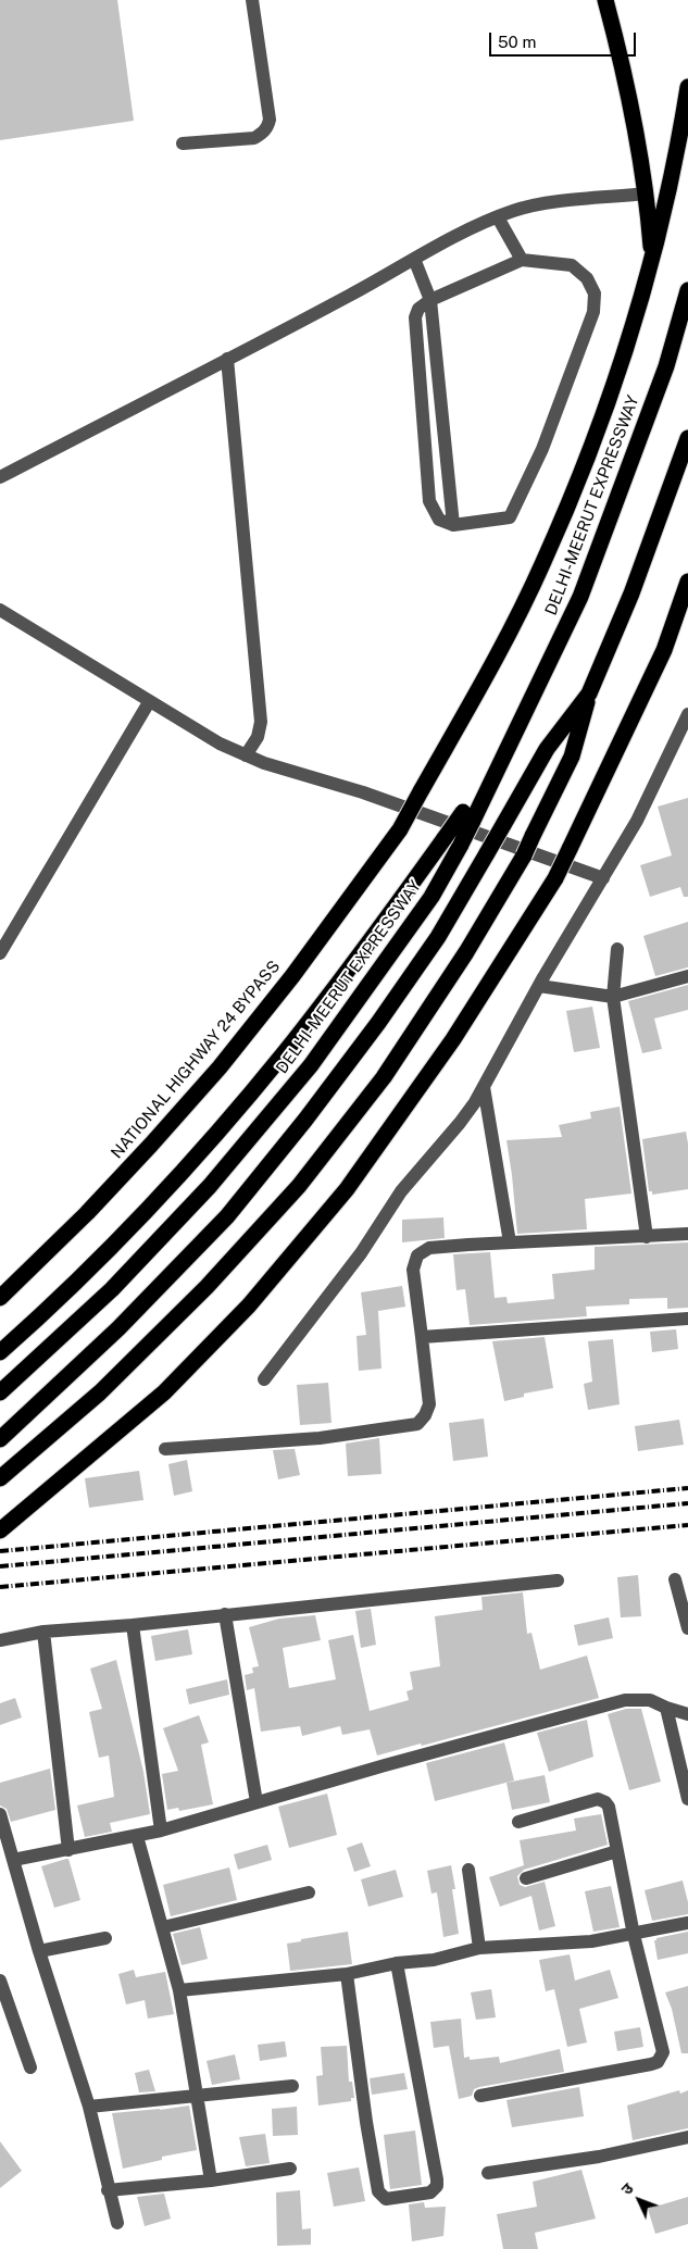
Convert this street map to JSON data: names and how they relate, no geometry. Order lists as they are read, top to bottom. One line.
{"streets":{"highway":["DELHI-MEERUT EXPRESSWAY","NATIONAL HIGHWAY 24 BYPASS"]},"scale_bar":"50 m","north":"top left"}
